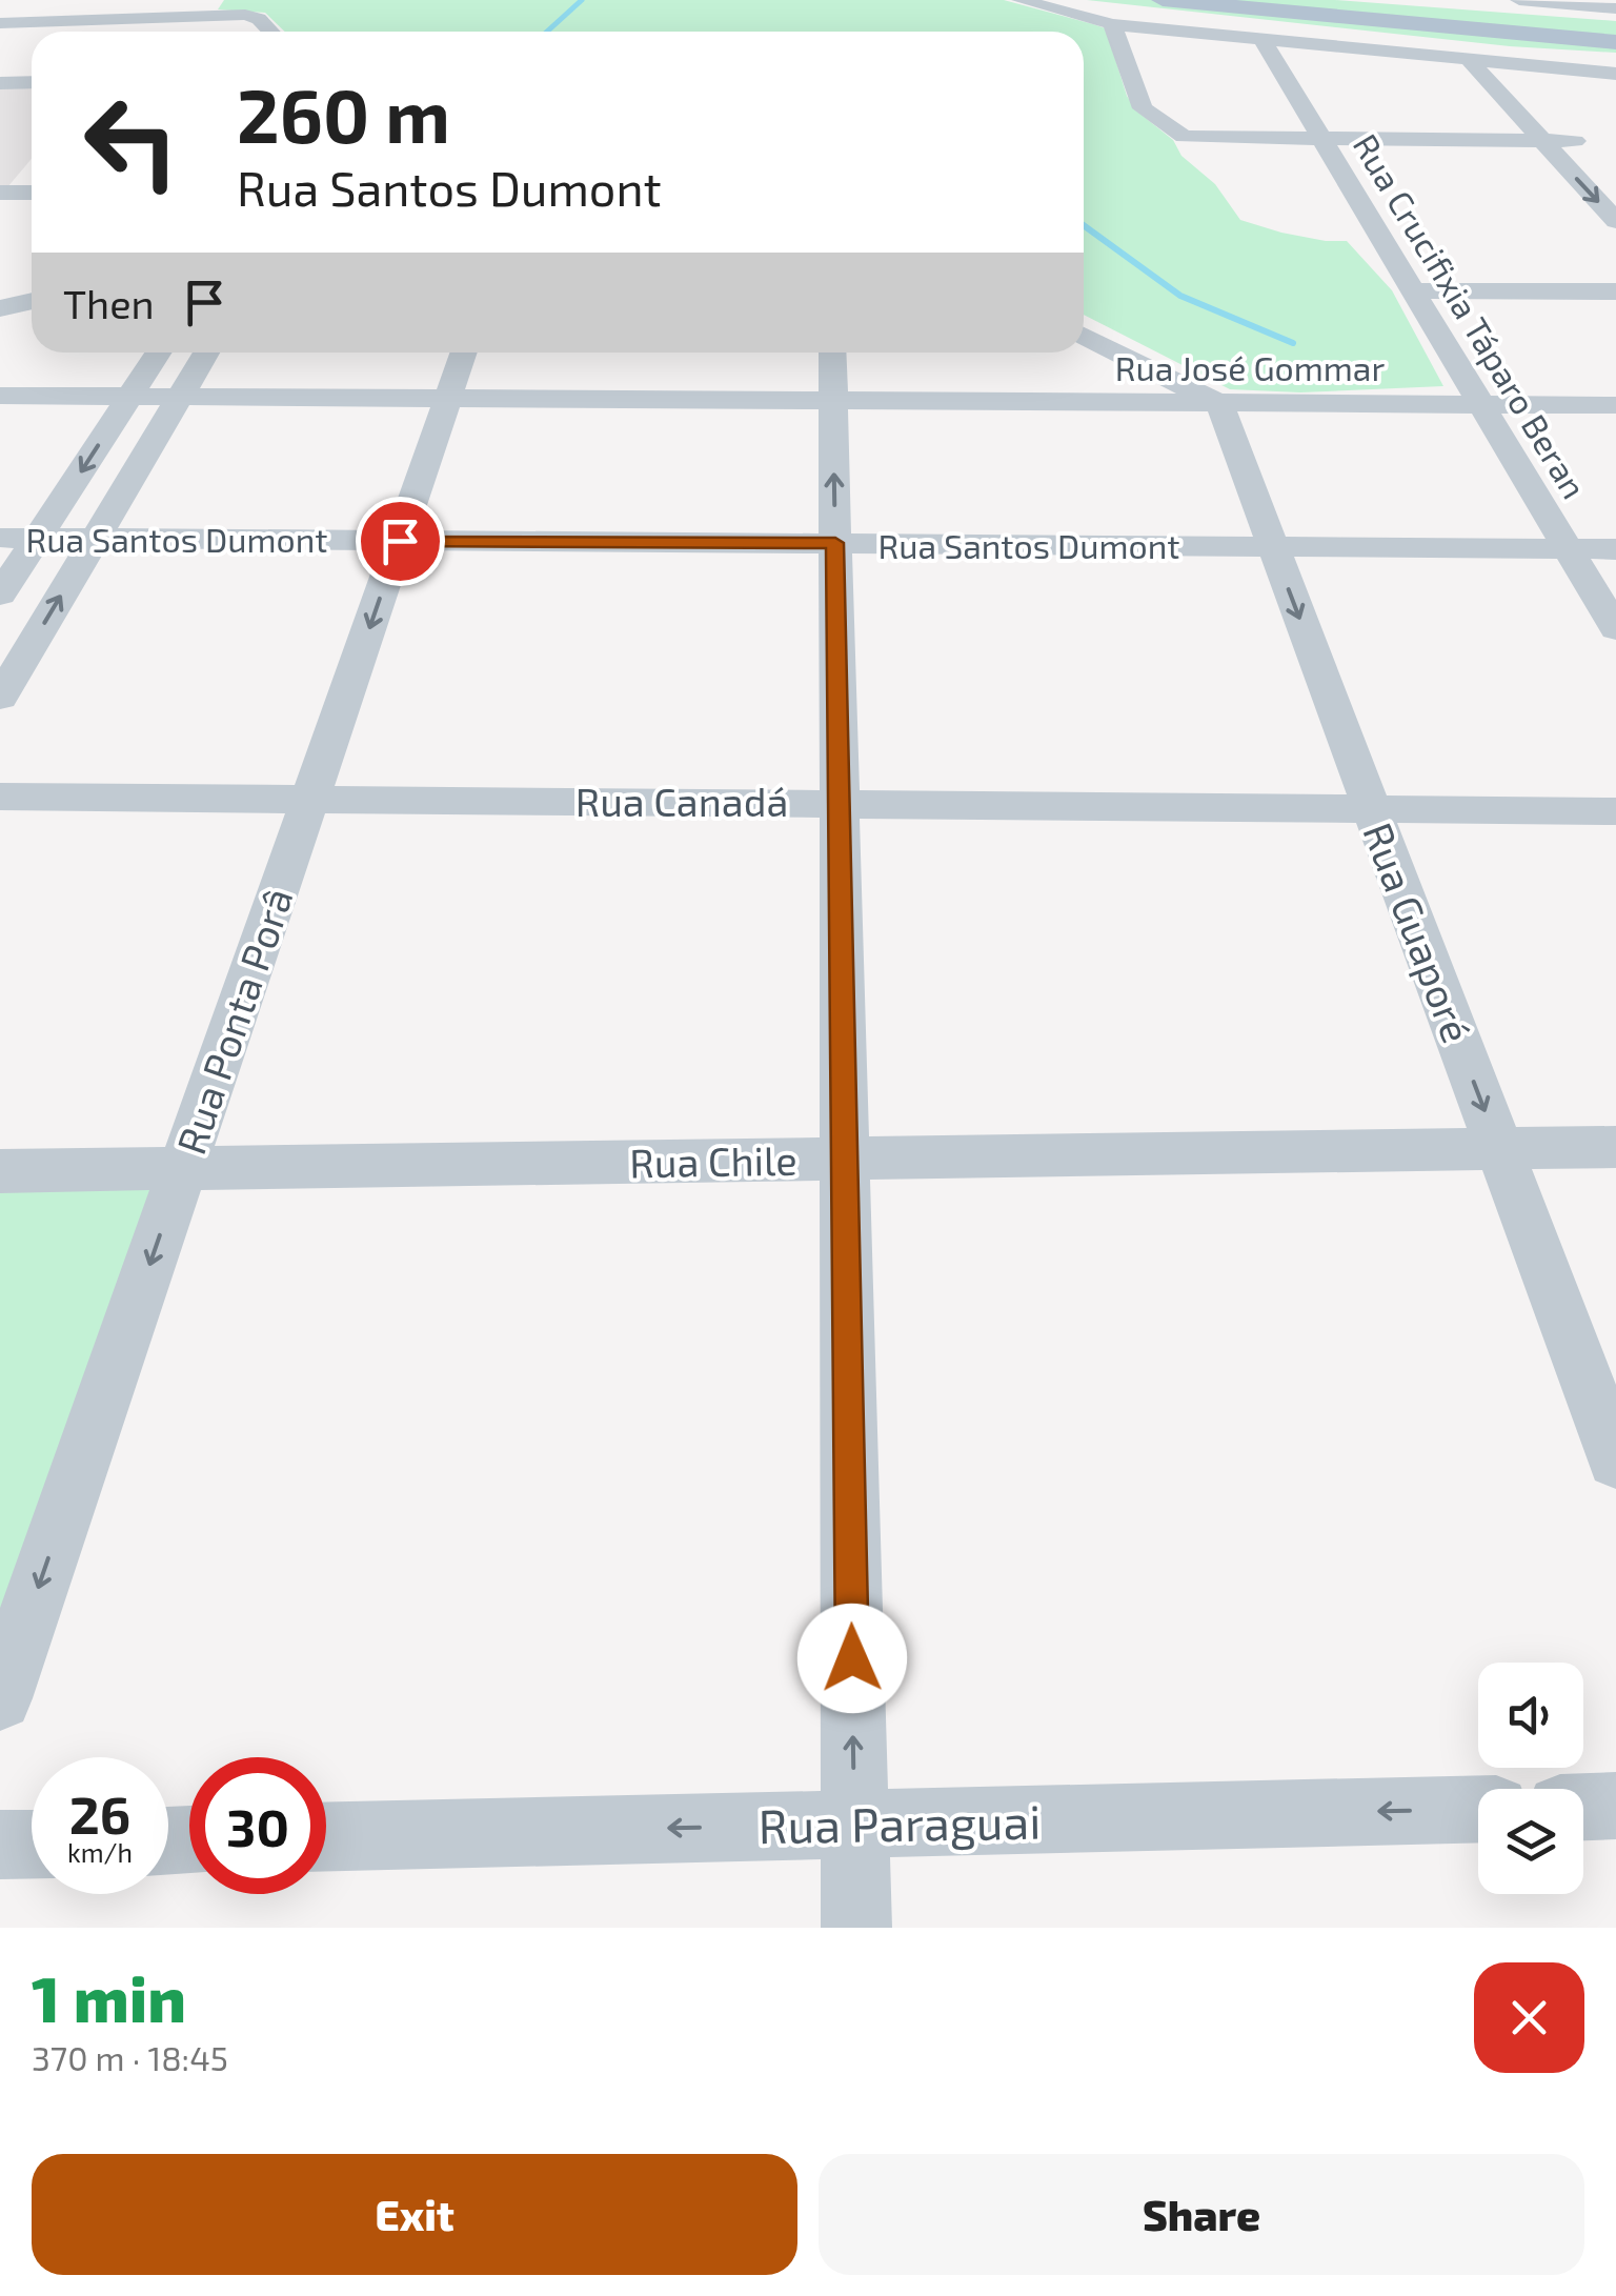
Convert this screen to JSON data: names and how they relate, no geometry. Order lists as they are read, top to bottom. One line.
{"streets":{"street":["Rua Crucifixia Táparo Beran","Rua José Gommar","Rua Santos Dumont","Rua Canadá","Rua Guaporé","Rua Ponta Porâ","Rua Chile","Rua Paraguai"]},"crossings":[["Rua Crucifixia Táparo Beran","Rua José Gommar"],["Rua Crucifixia Táparo Beran","Rua Santos Dumont"],["Rua José Gommar","Rua Guaporé"],["Rua José Gommar","Rua Ponta Porâ"],["Rua Santos Dumont","Rua Guaporé"],["Rua Santos Dumont","Rua Ponta Porâ"],["Rua Canadá","Rua Guaporé"],["Rua Canadá","Rua Ponta Porâ"],["Rua Guaporé","Rua Chile"],["Rua Ponta Porâ","Rua Chile"]],"one_way":["Rua Guaporé","Rua Paraguai"],"page":{"turn":["260 m","Rua Santos Dumont"],"then":"Then","speed":"26 km/h","limit":"30","heading":["1 min","370 m · 18:45"],"buttons":["Exit","Share"]}}
